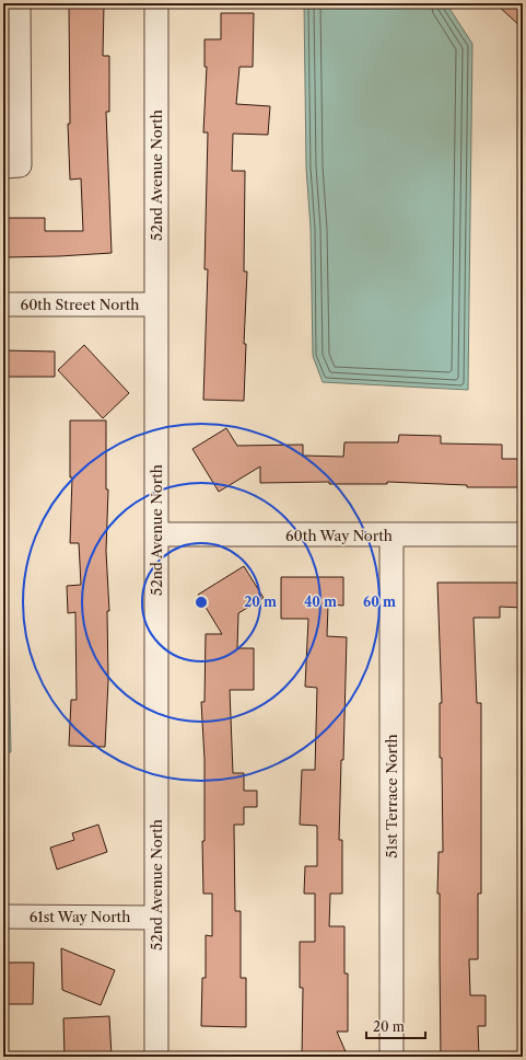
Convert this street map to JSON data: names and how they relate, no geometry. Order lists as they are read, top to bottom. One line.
{"streets":{"street":["52nd Avenue North","60th Street North","60th Way North","51st Terrace North","61st Way North"]},"crossings":[["52nd Avenue North","60th Street North"],["52nd Avenue North","60th Way North"],["52nd Avenue North","61st Way North"],["60th Way North","51st Terrace North"]],"scale_bar":"20 m","rings":["20 m","40 m","60 m"]}
